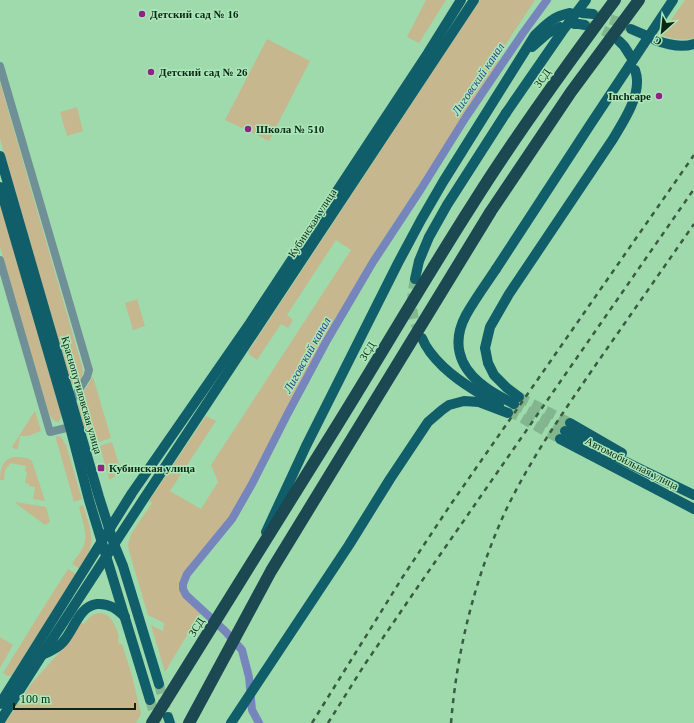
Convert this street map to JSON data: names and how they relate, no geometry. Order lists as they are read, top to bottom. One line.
{"streets":{"highway":["ЗСД"],"main road":["Кубинская улица","Краснопутиловская улица","Автомобильная улица"]},"crossings":[["Кубинская улица","Краснопутиловская улица"]],"water":["Лиговский канал"],"places":{"other":["Детский сад № 16","Детский сад № 26","Inchcape","Школа № 510"],"transit":["Кубинская улица"]},"scale_bar":"100 m","north":"bottom left"}
